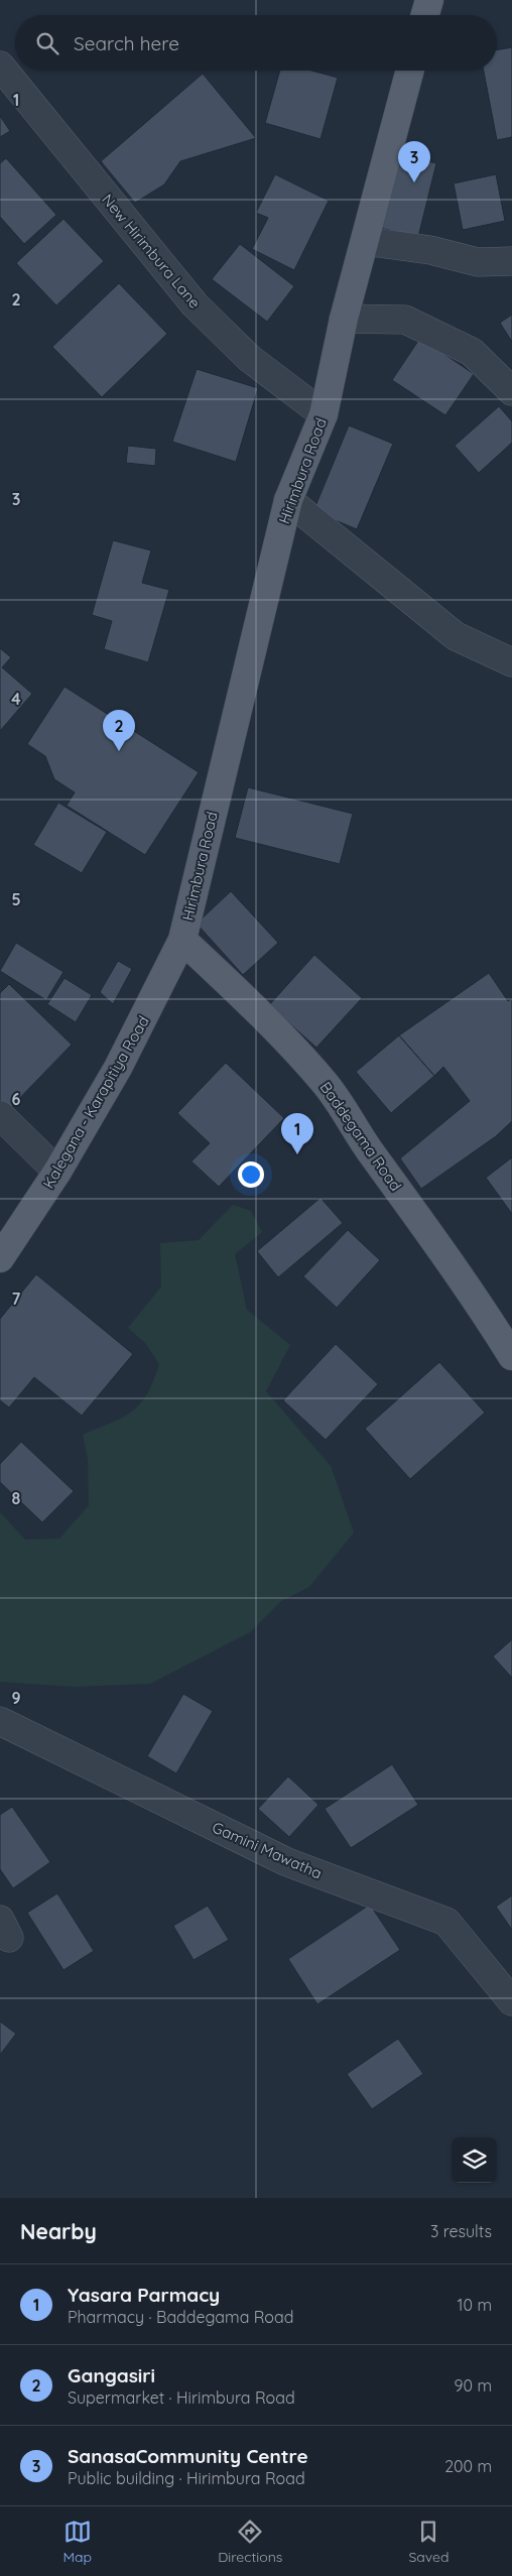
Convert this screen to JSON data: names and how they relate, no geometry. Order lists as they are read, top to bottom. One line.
{"streets":{"main road":["Hirimbura Road","Kalegana - Karapitiya Road","Baddegama Road"],"street":["New Hirimbura Lane","Gamini Mawatha"]},"crossings":[["New Hirimbura Lane","Hirimbura Road"],["Hirimbura Road","Kalegana - Karapitiya Road"],["Hirimbura Road","Baddegama Road"],["Kalegana - Karapitiya Road","Baddegama Road"]],"page":{"search":"Search here","pins":["3","2","1"],"heading":["Nearby","3 results"],"list":[{"mark":"1","name":"Yasara Parmacy","note":"Pharmacy · Baddegama Road","value":"10 m"},{"mark":"2","name":"Gangasiri","note":"Supermarket · Hirimbura Road","value":"90 m"},{"mark":"3","name":"SanasaCommunity Centre","note":"Public building · Hirimbura Road","value":"200 m"}],"nav":["Map","Directions","Saved"]},"grid":{"rows":["1","2","3","4","5","6","7","8","9"]}}
